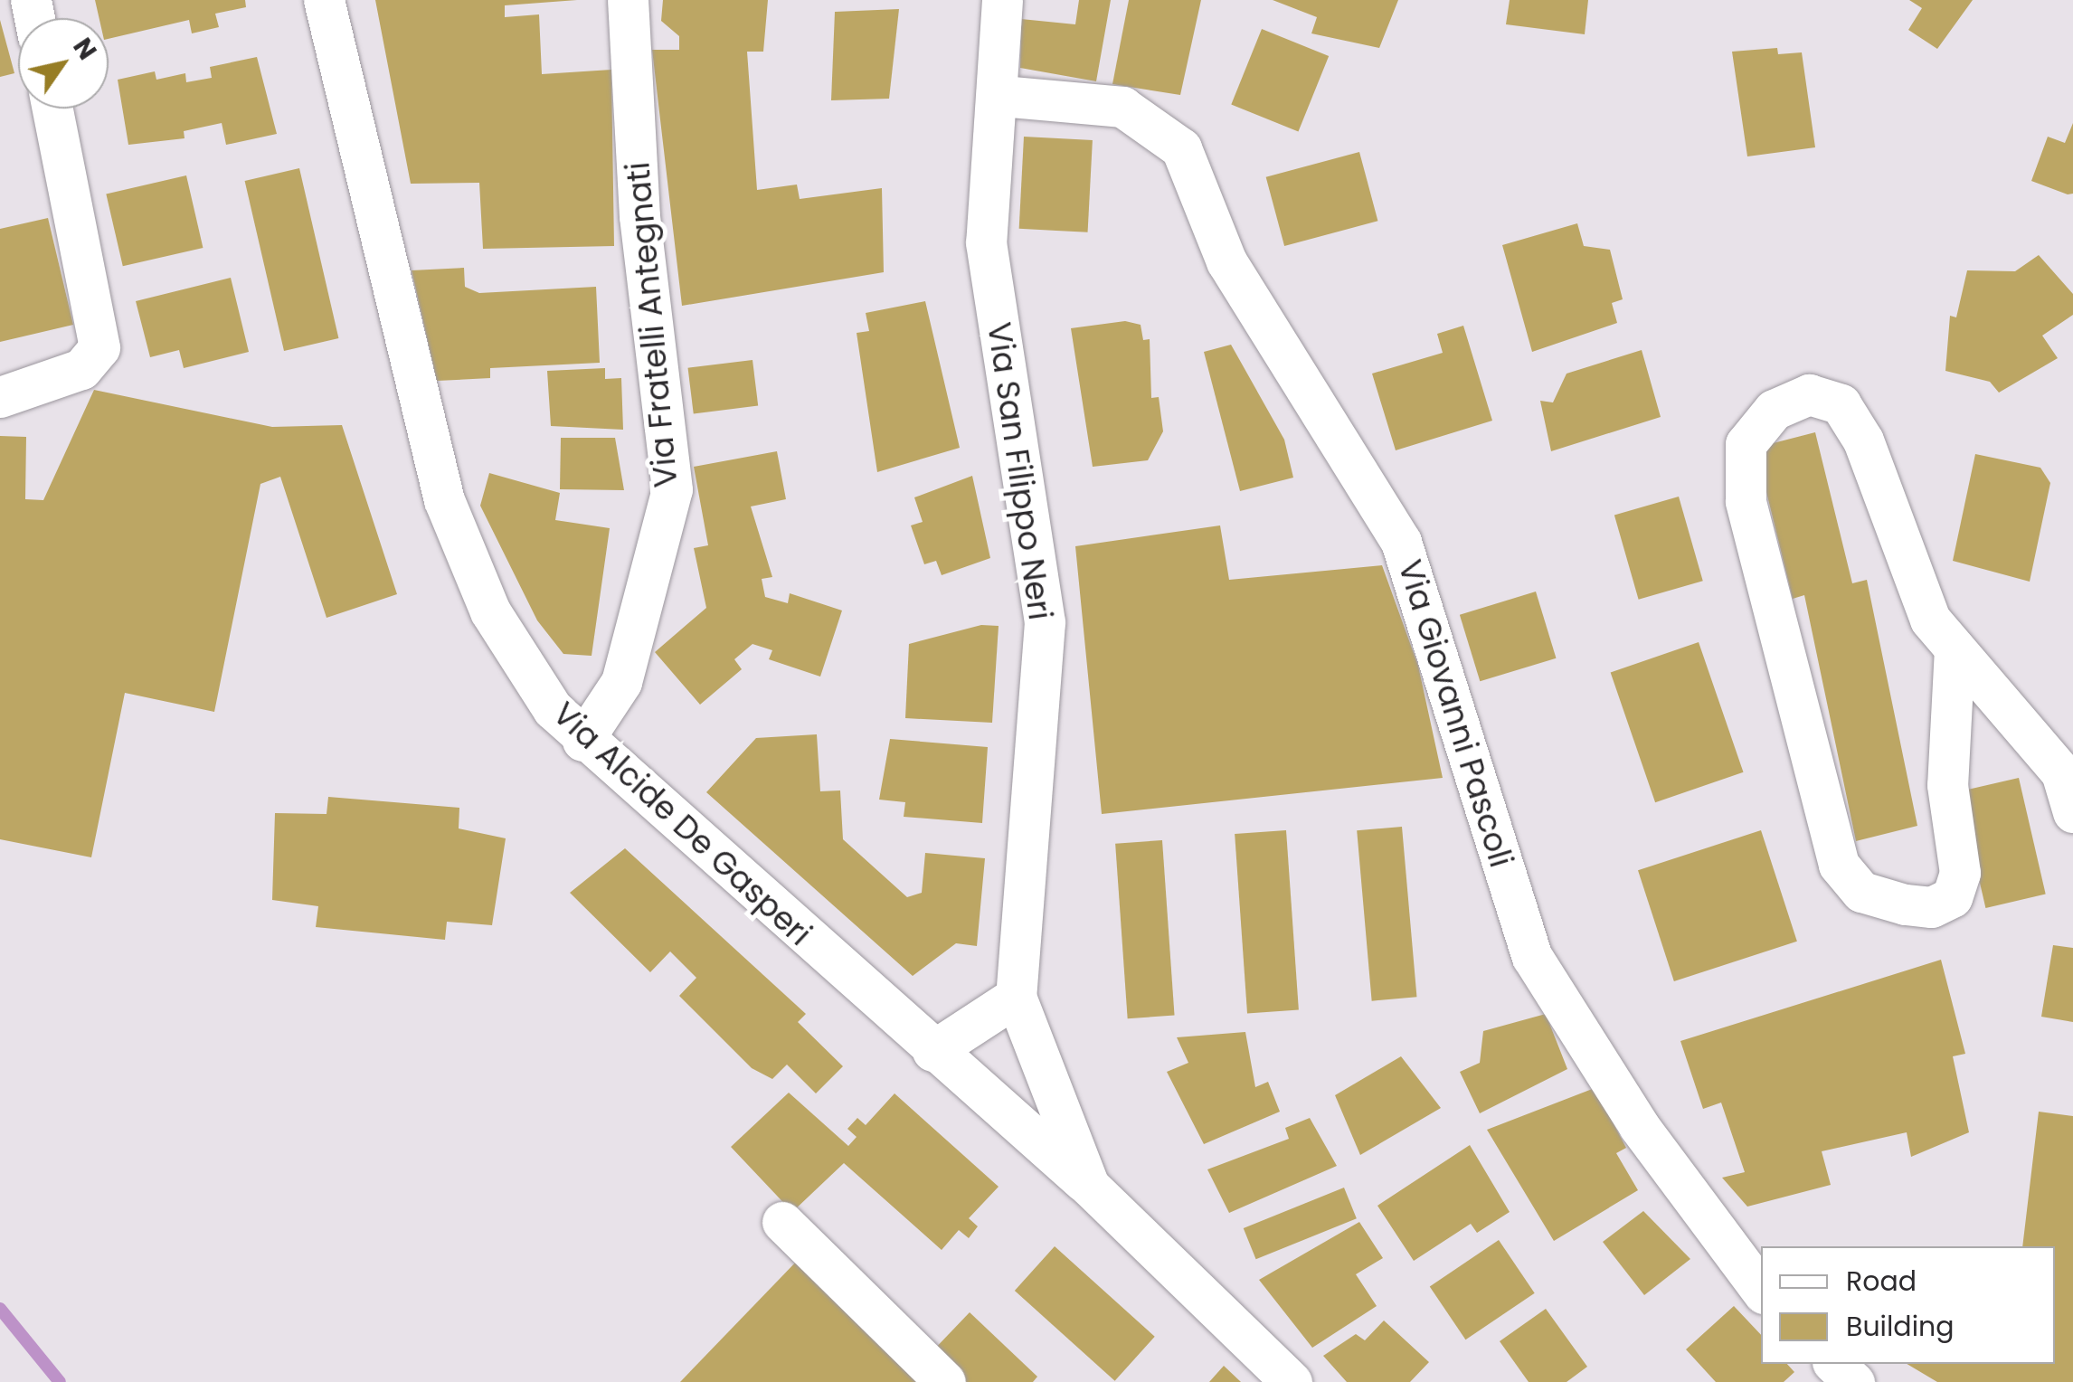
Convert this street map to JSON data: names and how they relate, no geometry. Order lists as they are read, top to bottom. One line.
{"streets":{"street":["Via Fratelli Antegnati","Via San Filippo Neri","Via Giovanni Pascoli","Via Alcide De Gasperi"]},"crossings":[["Via Fratelli Antegnati","Via Alcide De Gasperi"],["Via San Filippo Neri","Via Giovanni Pascoli"],["Via San Filippo Neri","Via Alcide De Gasperi"]],"legend":["Road","Building"],"north":"top right"}
